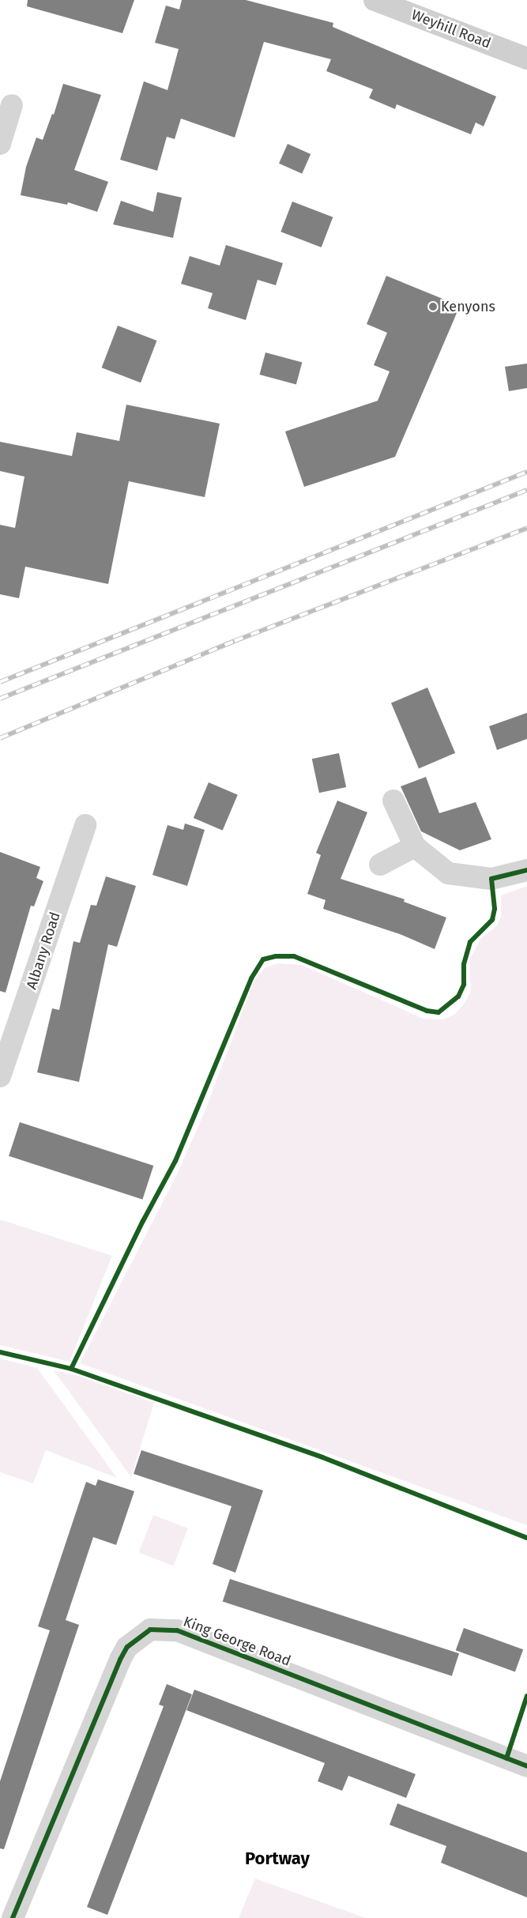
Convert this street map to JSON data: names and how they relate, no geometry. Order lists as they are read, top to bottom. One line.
{"streets":{"main road":["Weyhill Road"],"street":["Albany Road","King George Road"]},"districts":["Portway"],"places":["Kenyons"]}
